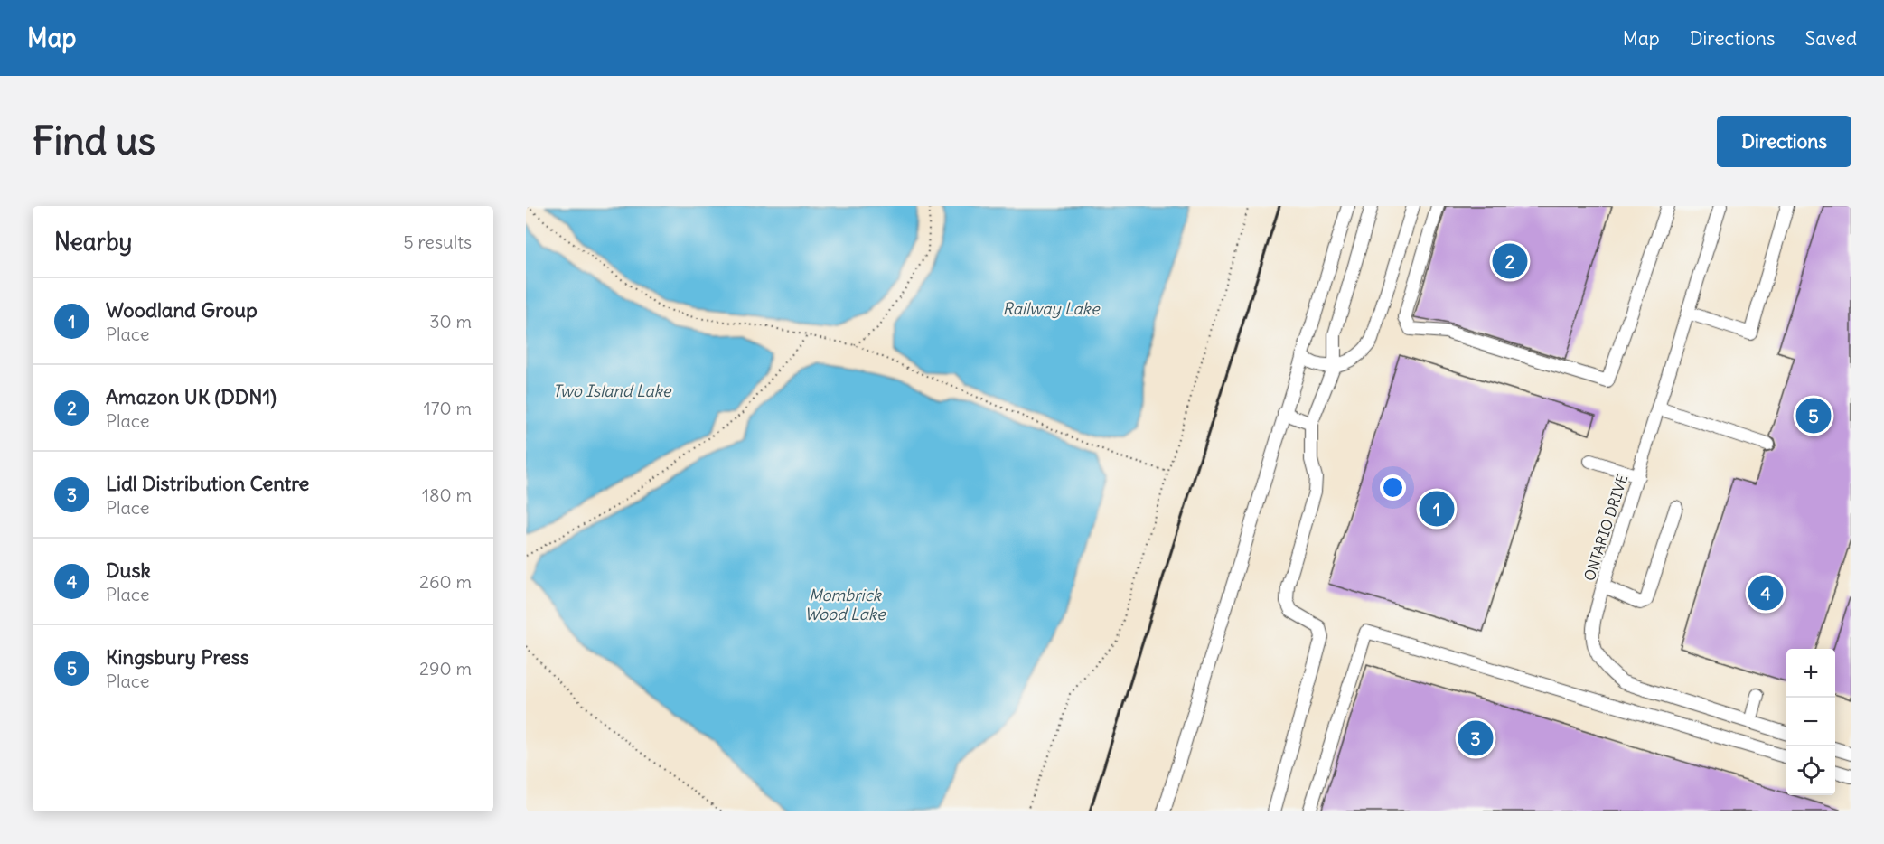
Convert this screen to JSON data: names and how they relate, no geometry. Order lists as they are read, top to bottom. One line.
{"streets":{"street":["ONTARIO DRIVE"]},"water":["Railway Lake","Two Island Lake","Mombrick Wood Lake"],"page":{"header":"Map","nav":["Map","Directions","Saved"],"buttons":"Directions","title":"Find us","heading":["Nearby","5 results"],"pins":["2","5","1","4","3"],"list":[{"mark":"1","name":"Woodland Group","note":"Place","value":"30 m"},{"mark":"2","name":"Amazon UK (DDN1)","note":"Place","value":"170 m"},{"mark":"3","name":"Lidl Distribution Centre","note":"Place","value":"180 m"},{"mark":"4","name":"Dusk","note":"Place","value":"260 m"},{"mark":"5","name":"Kingsbury Press","note":"Place","value":"290 m"}],"map_buttons":["+","−"]}}
